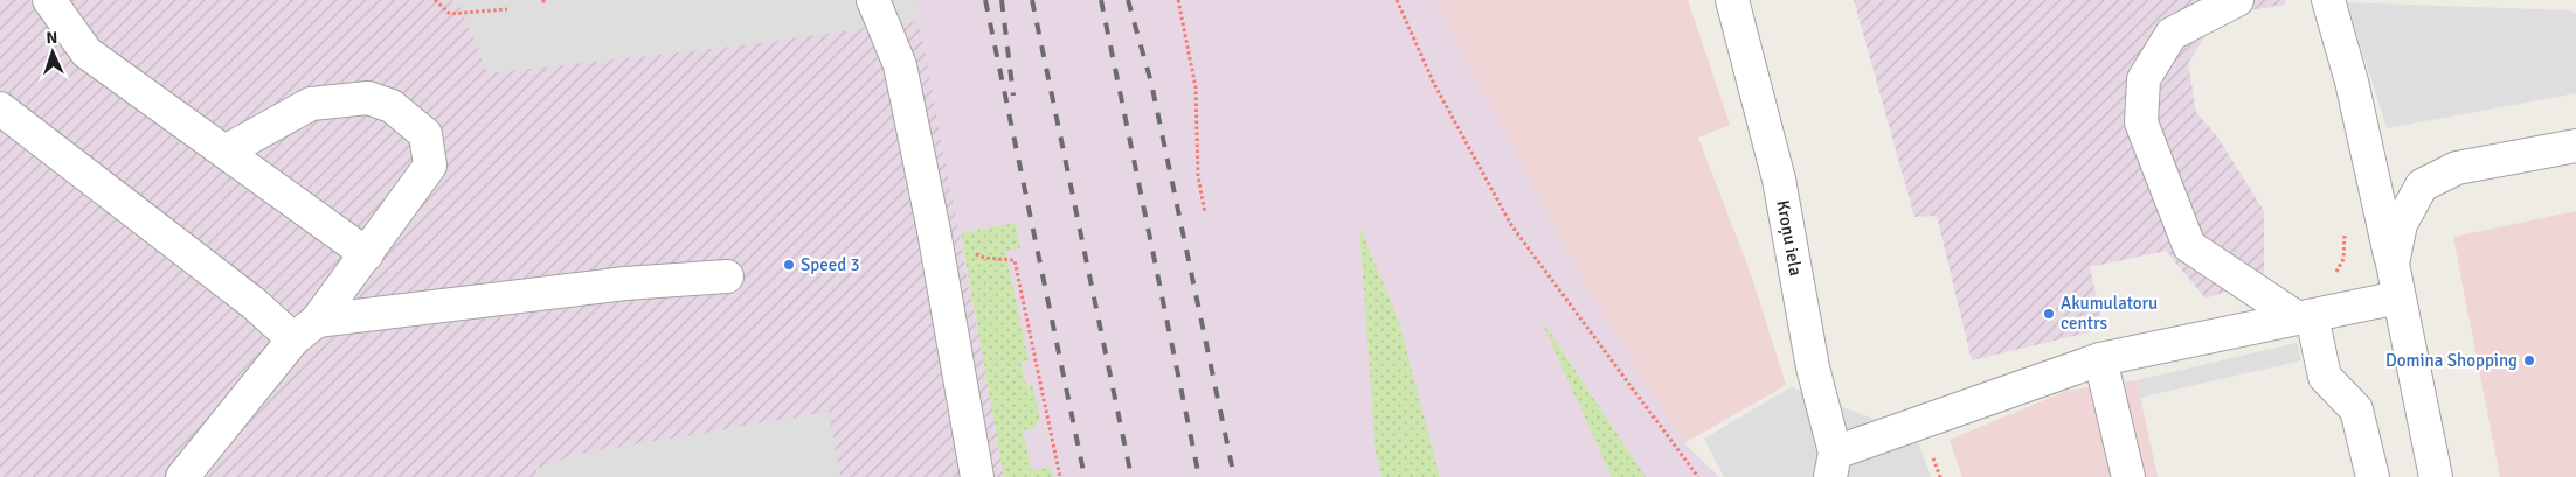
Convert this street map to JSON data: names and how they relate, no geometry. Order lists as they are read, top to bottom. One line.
{"streets":{"street":["Kroņu iela"]},"places":["Speed 3","Akumulatoru centrs","Domina Shopping"],"north":"top"}
